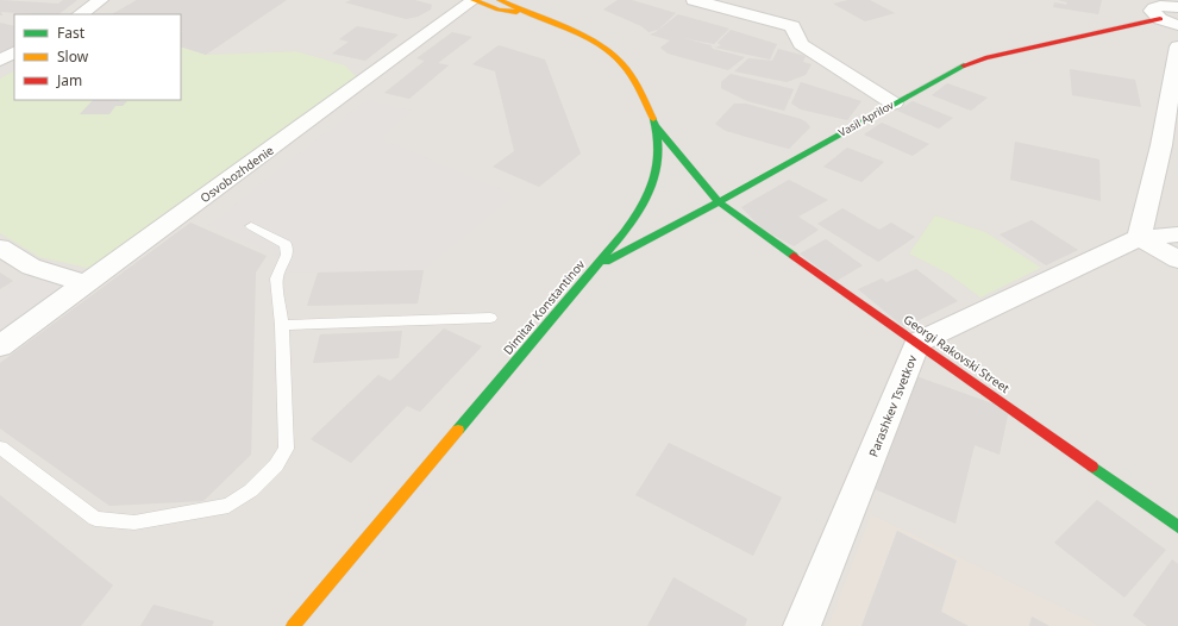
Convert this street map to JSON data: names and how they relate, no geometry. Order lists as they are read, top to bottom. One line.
{"streets":{"street":["Vasil Aprilov","Osvobozhdenie","Dimitar Konstantinov","Georgi Rakovski Street","Parashkev Tsvetkov"]},"crossings":[["Vasil Aprilov","Dimitar Konstantinov"],["Vasil Aprilov","Georgi Rakovski Street"],["Dimitar Konstantinov","Georgi Rakovski Street"],["Georgi Rakovski Street","Parashkev Tsvetkov"]],"legend":["Fast","Slow","Jam"]}
